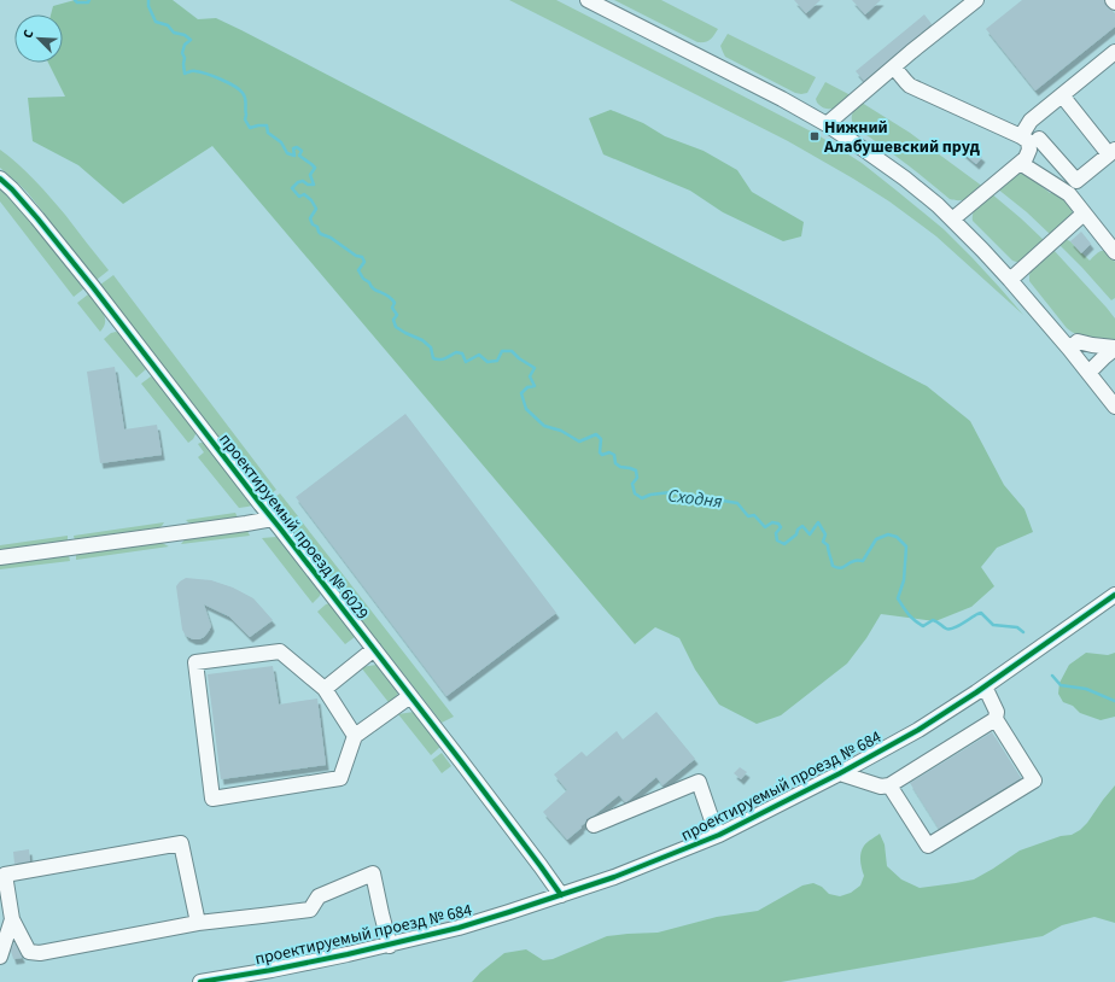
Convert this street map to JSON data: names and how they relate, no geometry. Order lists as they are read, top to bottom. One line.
{"streets":{"street":["проектируемый проезд № 6029","проектируемый проезд № 684"]},"crossings":[["проектируемый проезд № 6029","проектируемый проезд № 684"]],"water":["Сходня"],"places":{"transit":["Нижний Алабушевский пруд"]},"north":"top left"}
